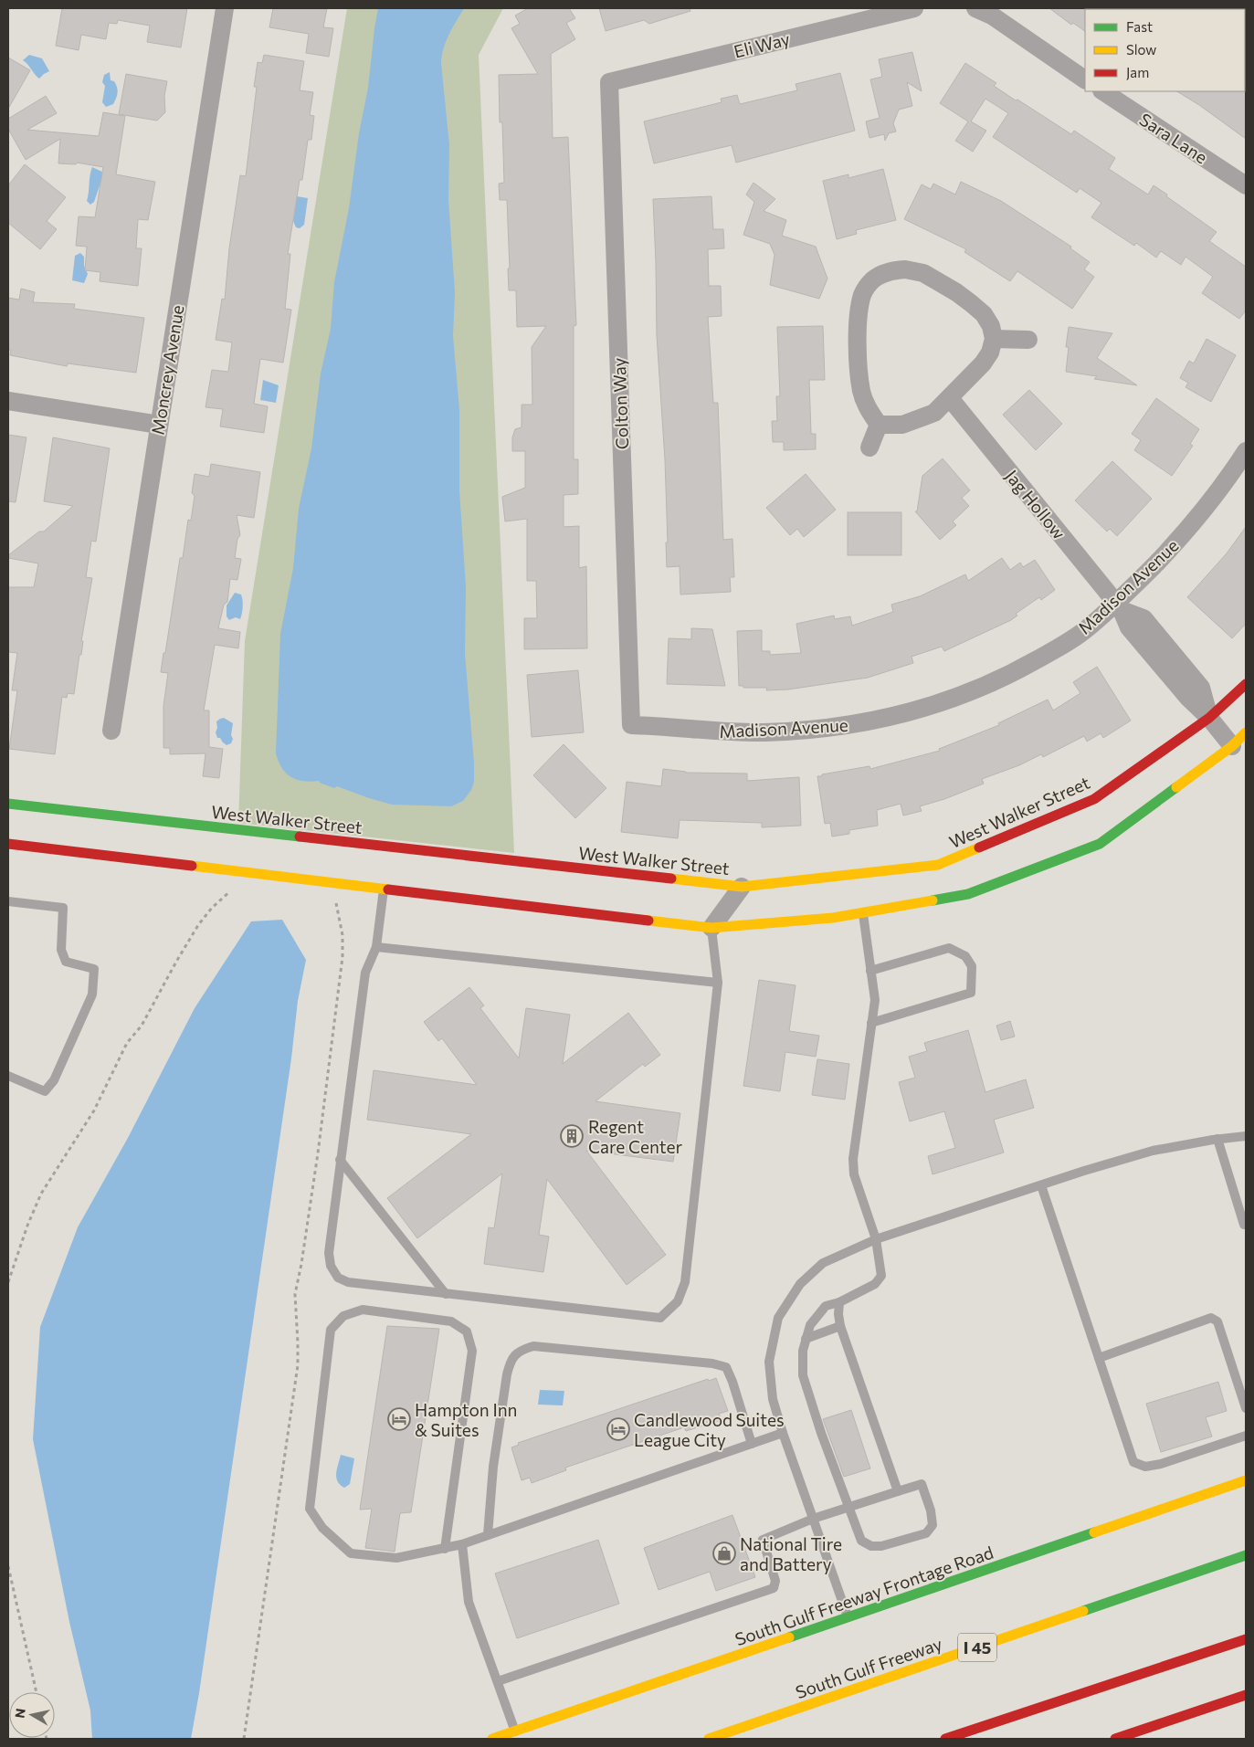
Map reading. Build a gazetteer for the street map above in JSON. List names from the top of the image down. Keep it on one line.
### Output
{"streets":{"main road":["West Walker Street","South Gulf Freeway Frontage Road","I 45","South Gulf Freeway"],"street":["Eli Way","Sara Lane","Moncrey Avenue","Colton Way","Jag Hollow","Madison Avenue"]},"crossings":[["Eli Way","Colton Way"],["Colton Way","Madison Avenue"],["Jag Hollow","Madison Avenue"],["Jag Hollow","West Walker Street"]],"places":{"building":["Regent Care Center"],"hotel":["Hampton Inn & Suites","Candlewood Suites League City"],"shop":["National Tire and Battery"]},"legend":["Fast","Slow","Jam"],"north":"left"}
